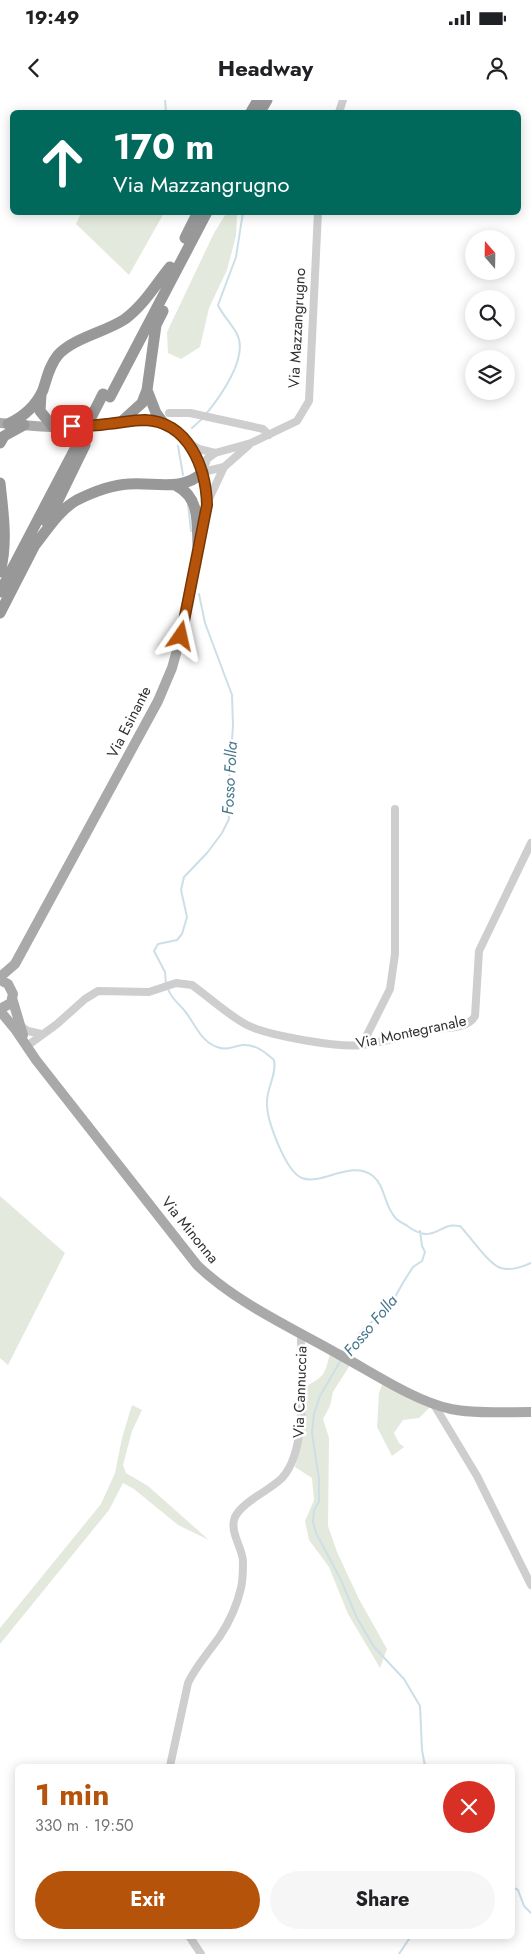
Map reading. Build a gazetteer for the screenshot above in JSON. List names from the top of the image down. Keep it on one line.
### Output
{"streets":{"main road":["Via Esinante","Via Minonna"],"street":["Via Mazzangrugno","Via Montegranale","Via Cannuccia"]},"crossings":[["Via Mazzangrugno","Via Esinante"],["Via Esinante","Via Minonna"],["Via Montegranale","Via Minonna"],["Via Minonna","Via Cannuccia"]],"water":["Fosso Folla"],"north":"top","page":{"status":"19:49","header":"Headway","turn":["170 m","Via Mazzangrugno"],"heading":["1 min","330 m · 19:50"],"buttons":["Exit","Share"]}}
